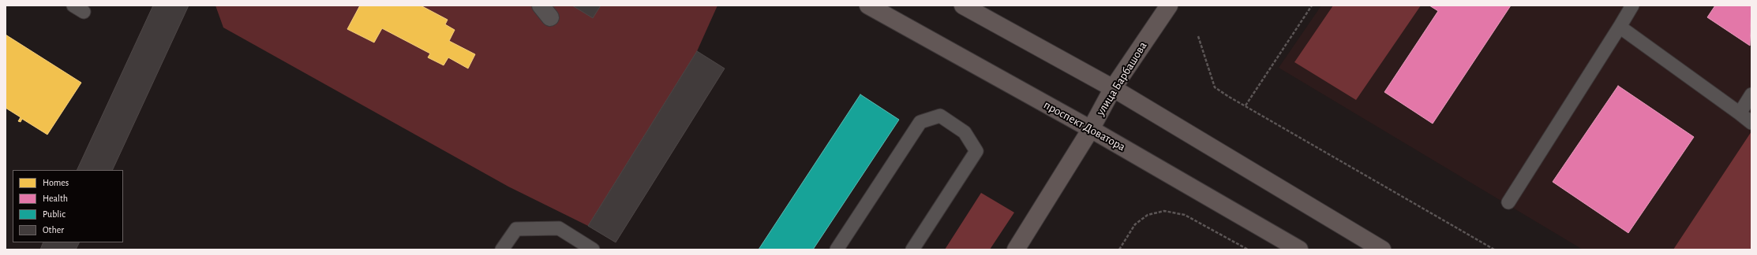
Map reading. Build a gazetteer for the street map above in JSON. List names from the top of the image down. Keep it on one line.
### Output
{"streets":{"main road":["улица Барбашова","проспект Доватора"]},"crossings":[["улица Барбашова","проспект Доватора"]],"legend":["Homes","Health","Public","Other"]}
